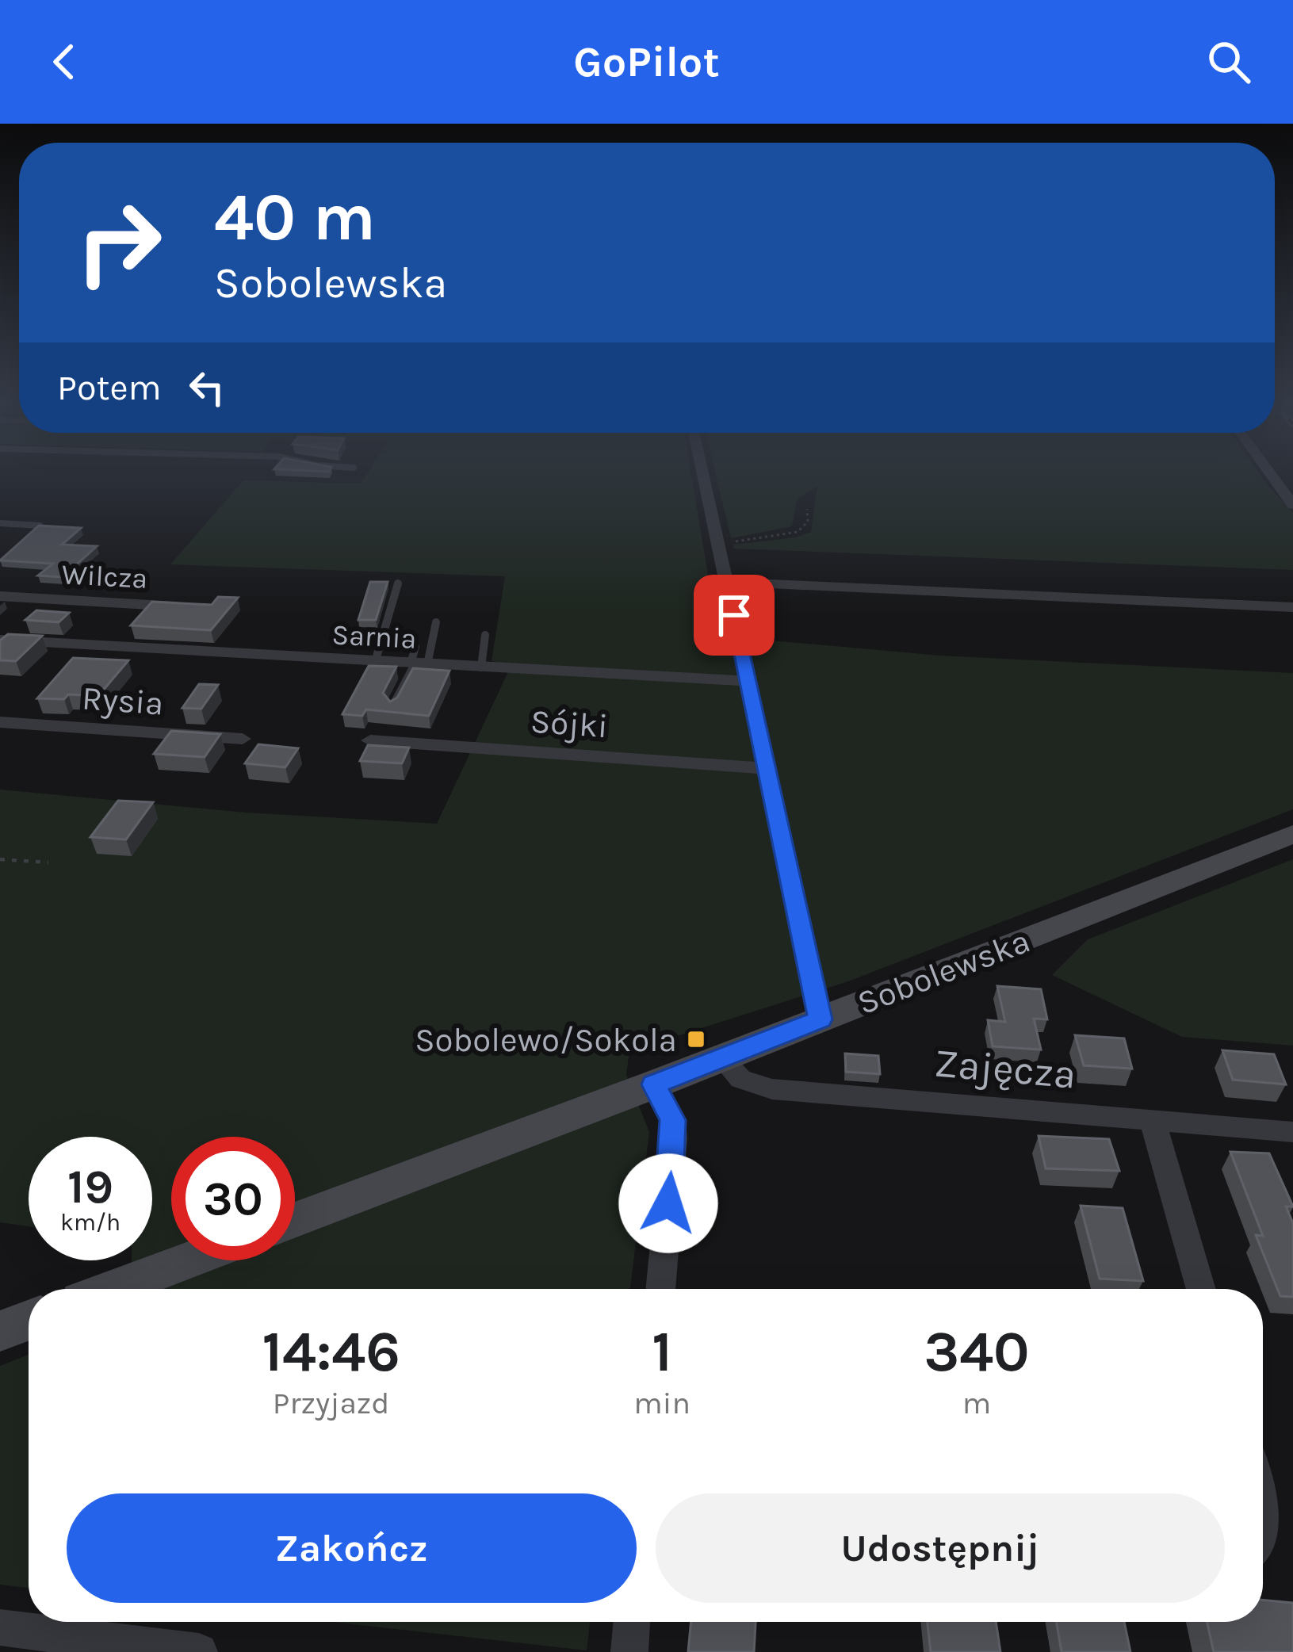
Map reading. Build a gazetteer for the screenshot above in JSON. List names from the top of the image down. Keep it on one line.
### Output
{"streets":{"street":["Wilcza","Sarnia","Rysia","Sójki","Sobolewska","Zajęcza"]},"crossings":[["Sobolewska","Zajęcza"]],"places":{"transit":["Sobolewo/Sokola"]},"page":{"header":"GoPilot","turn":["40 m","Sobolewska"],"then":"Potem","speed":"19 km/h","limit":"30","eta":["14:46","Przyjazd","1","min","340","m"],"buttons":["Zakończ","Udostępnij"]}}
